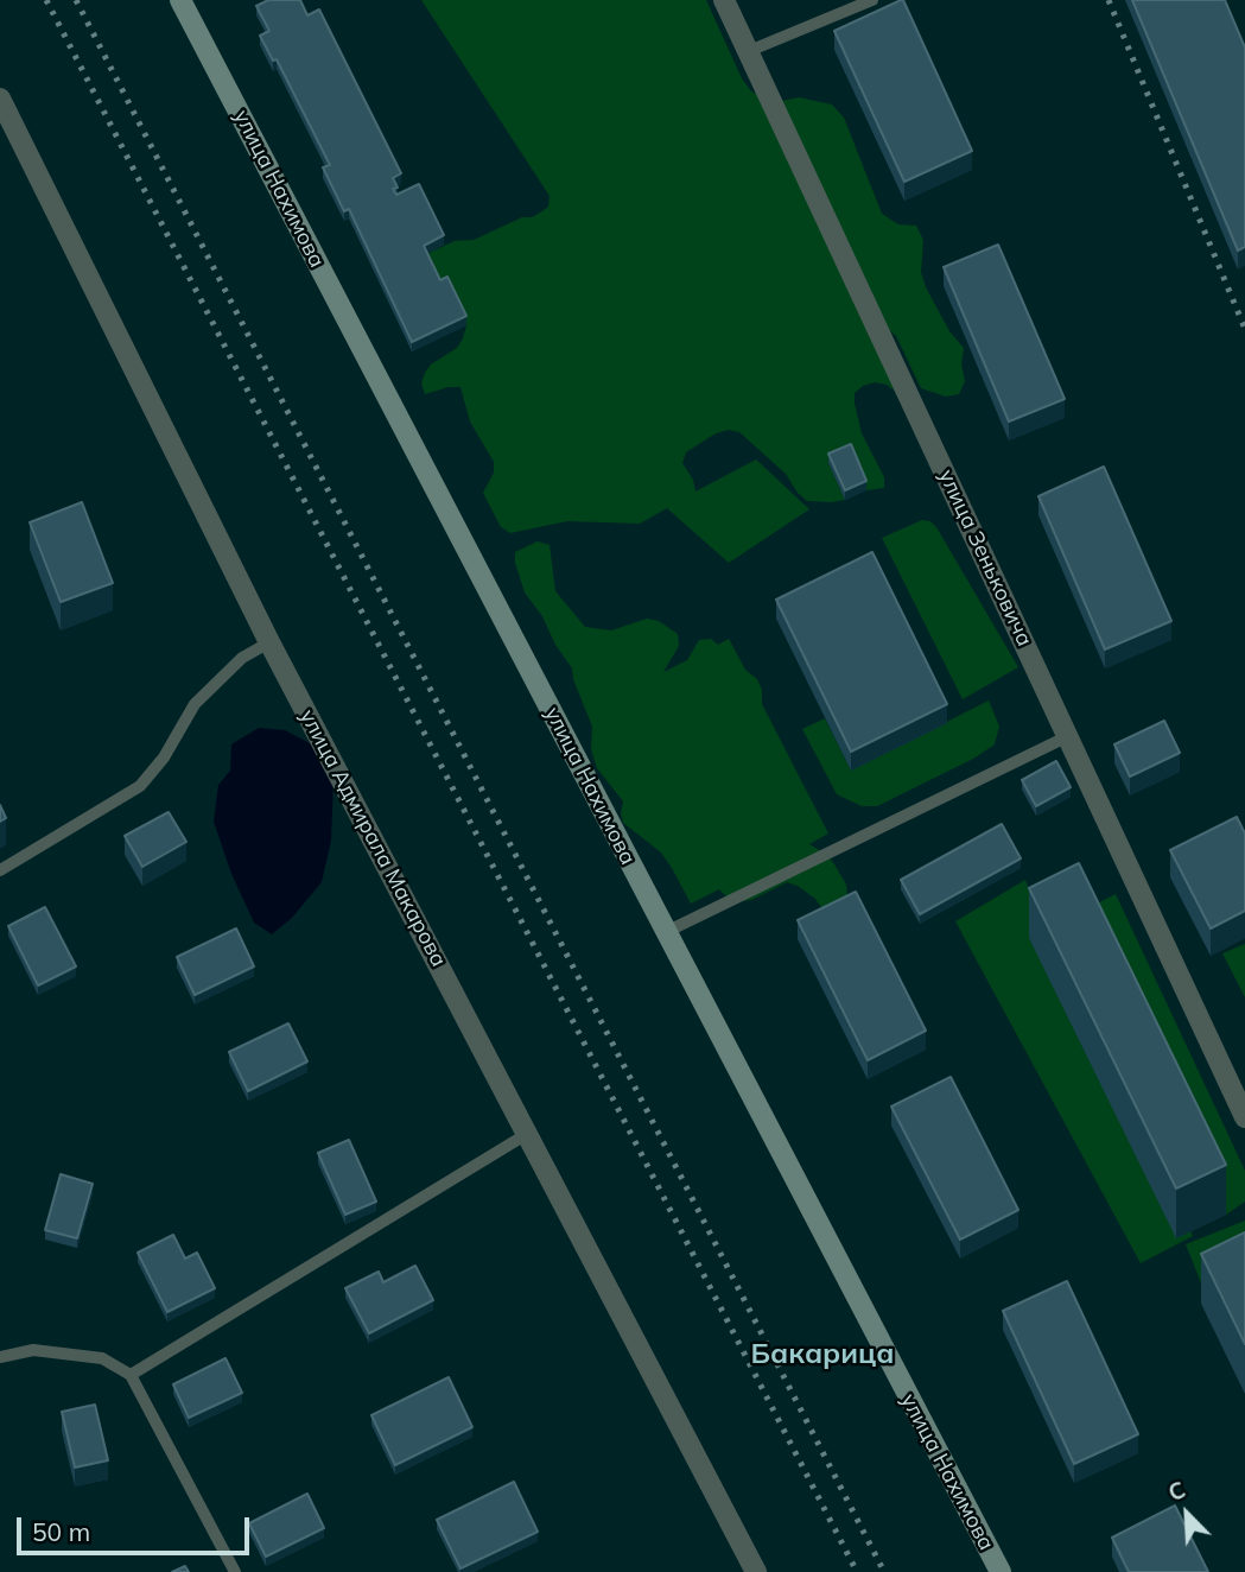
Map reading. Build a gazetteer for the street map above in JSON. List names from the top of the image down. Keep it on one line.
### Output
{"streets":{"main road":["улица Нахимова"],"street":["улица Зеньковича","улица Адмирала Макарова"]},"districts":["Бакарица"],"scale_bar":"50 m","north":"top left"}
